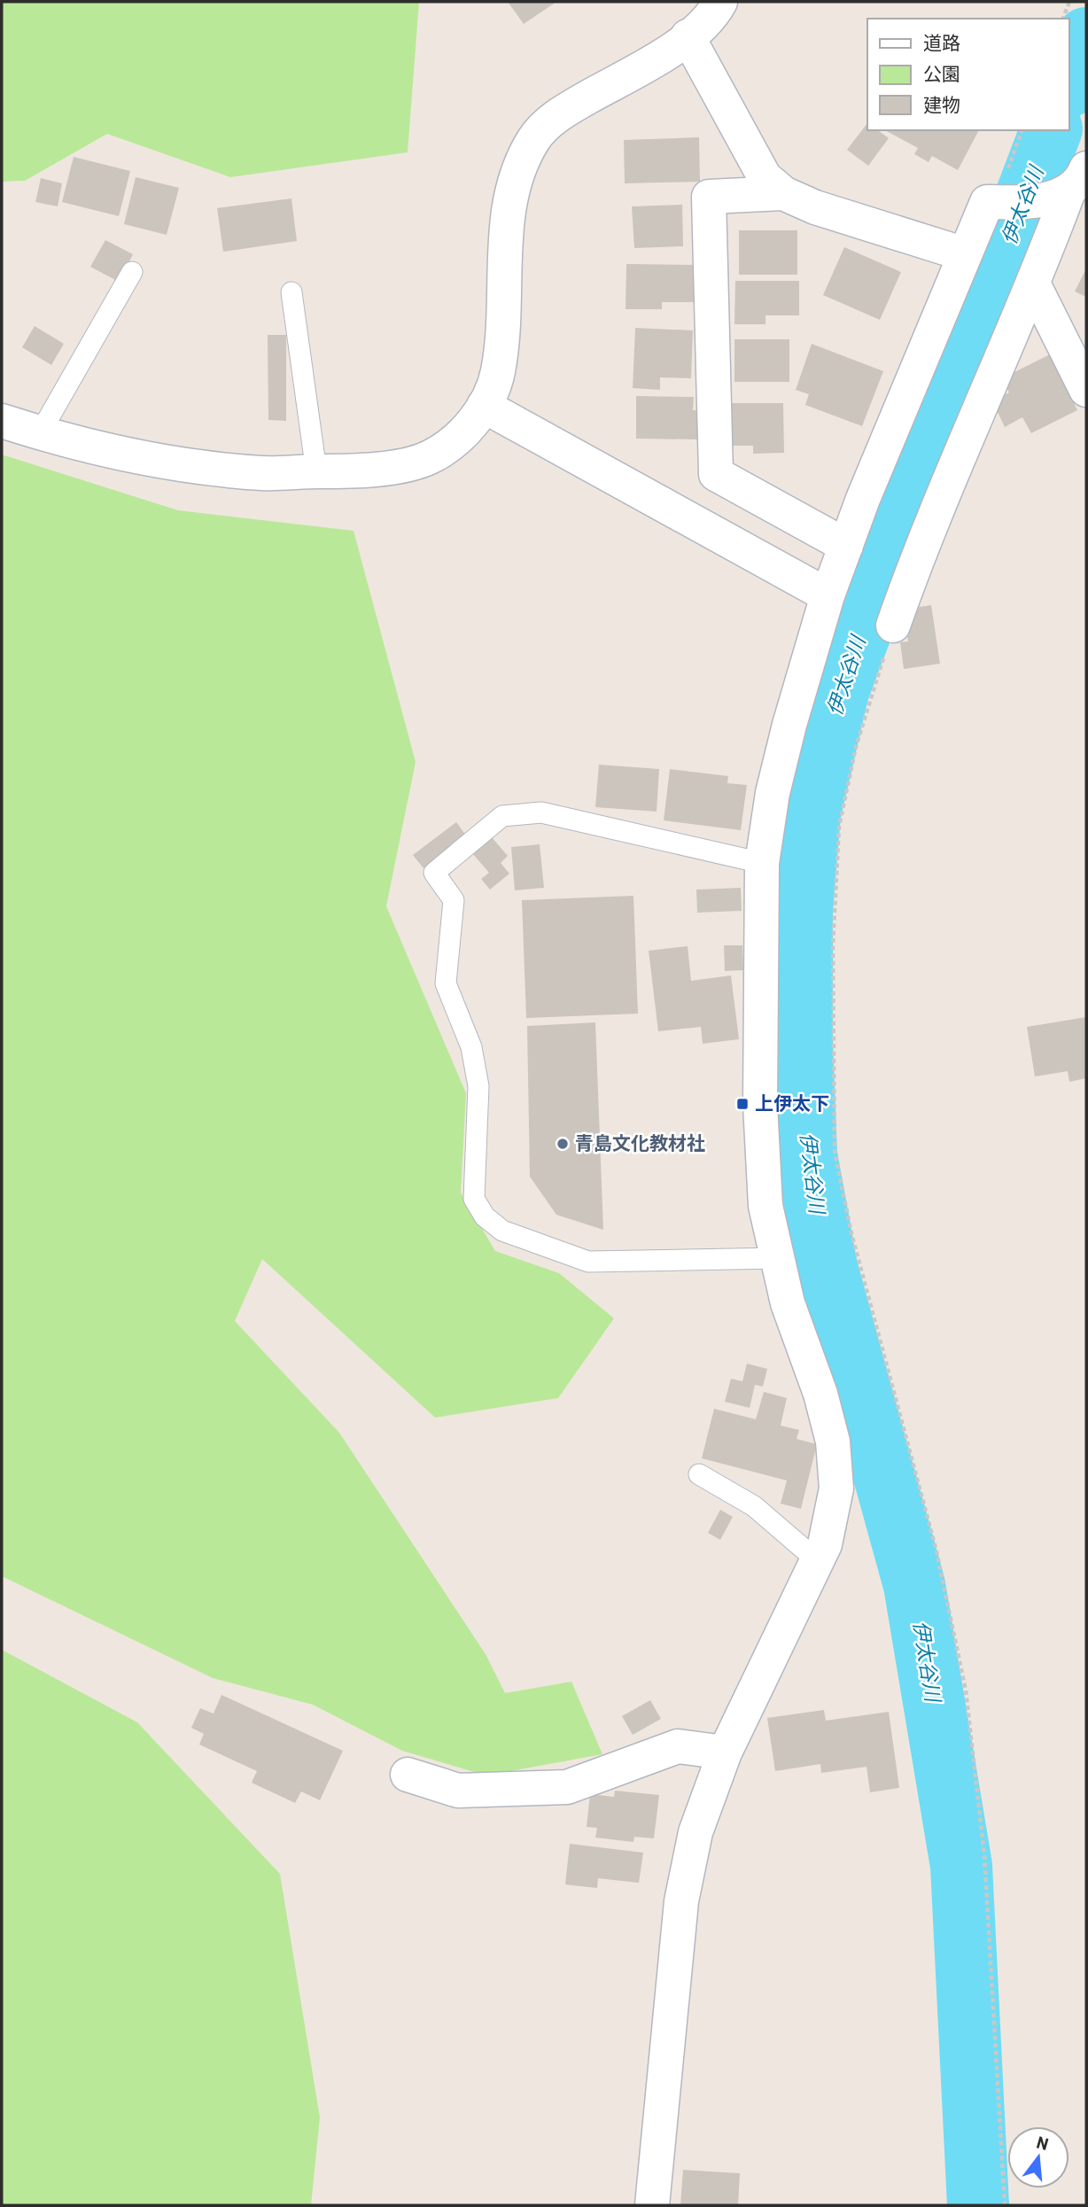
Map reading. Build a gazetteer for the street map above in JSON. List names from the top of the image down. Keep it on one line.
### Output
{"water":["伊太谷川"],"places":{"transit":["上伊太下"],"other":["青島文化教材社"]},"legend":["道路","公園","建物"],"north":"top"}
